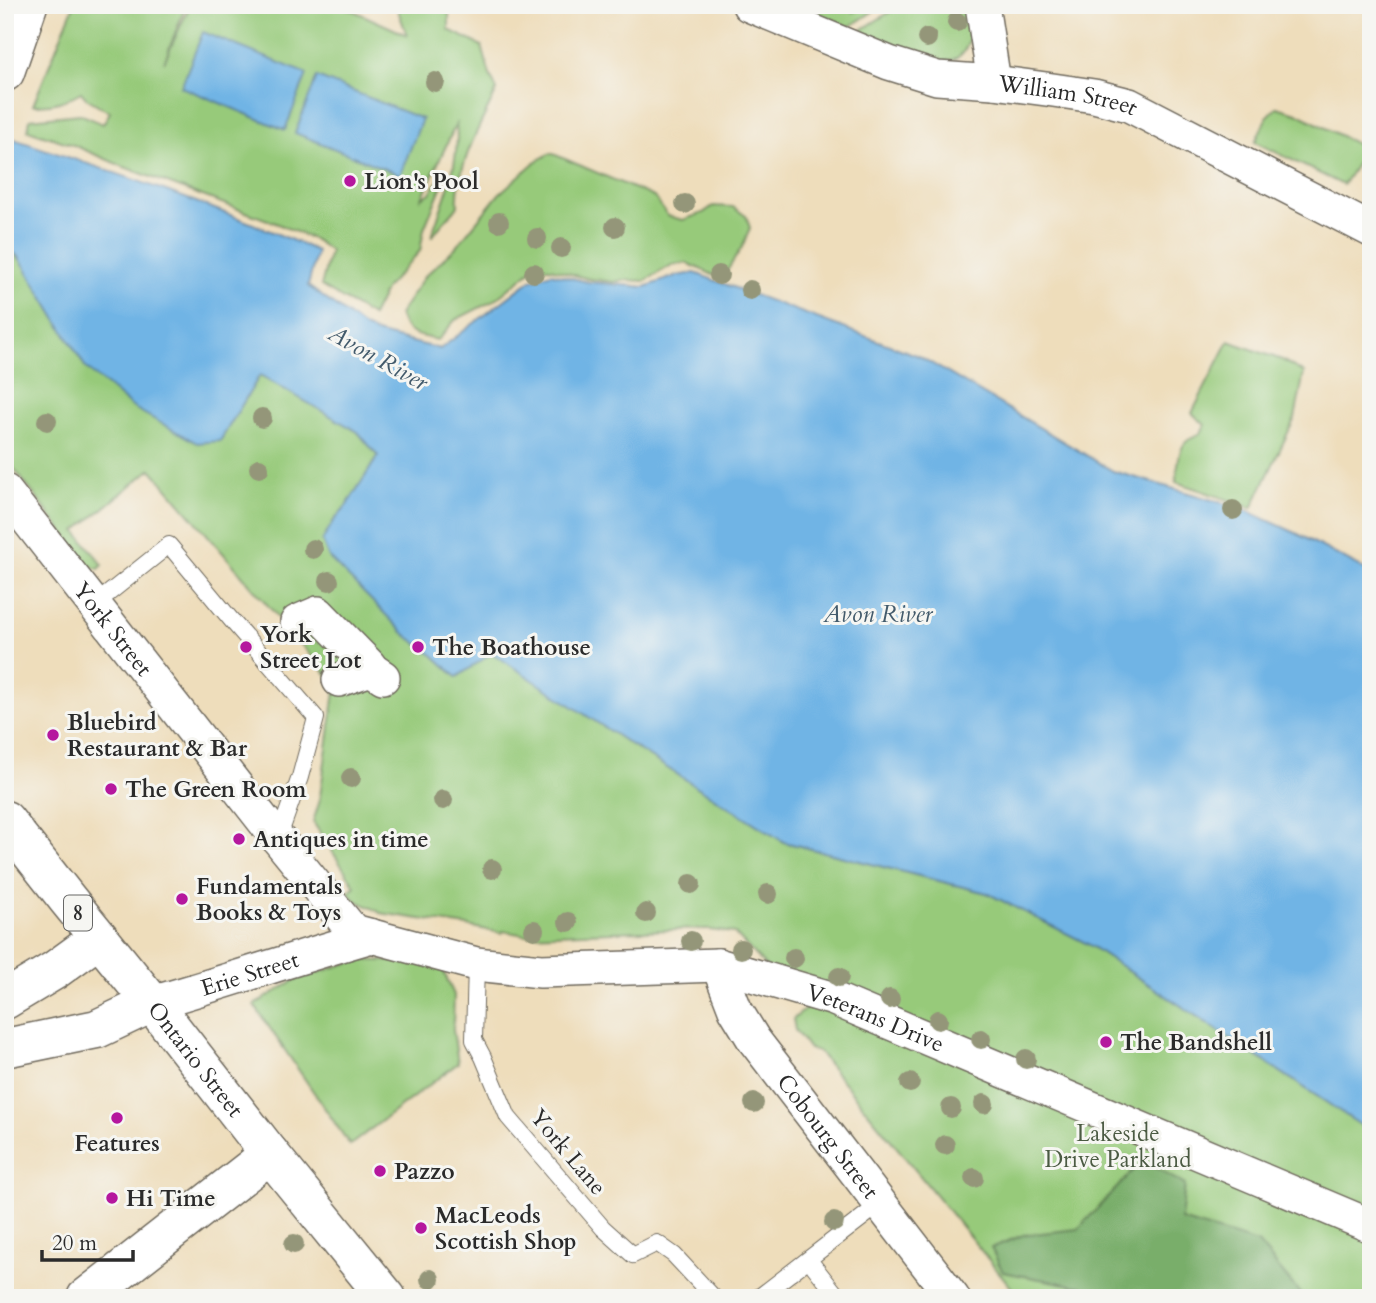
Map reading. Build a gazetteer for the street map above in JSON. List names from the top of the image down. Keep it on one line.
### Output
{"streets":{"main road":["8","Erie Street","Ontario Street"],"street":["William Street","York Street","Veterans Drive","Cobourg Street"],"lane":["York Lane"]},"crossings":[["York Street","Erie Street"],["York Street","Veterans Drive"],["Erie Street","Veterans Drive"],["Erie Street","Ontario Street"],["Veterans Drive","Cobourg Street"],["Veterans Drive","York Lane"]],"water":["Avon River"],"parks":["Lakeside Drive Parkland"],"places":["Lion's Pool","York Street Lot","The Boathouse","Bluebird Restaurant & Bar","The Green Room","Antiques in time","Fundamentals Books & Toys","The Bandshell","Features","Pazzo","Hi Time","MacLeods Scottish Shop"],"scale_bar":"20 m"}
